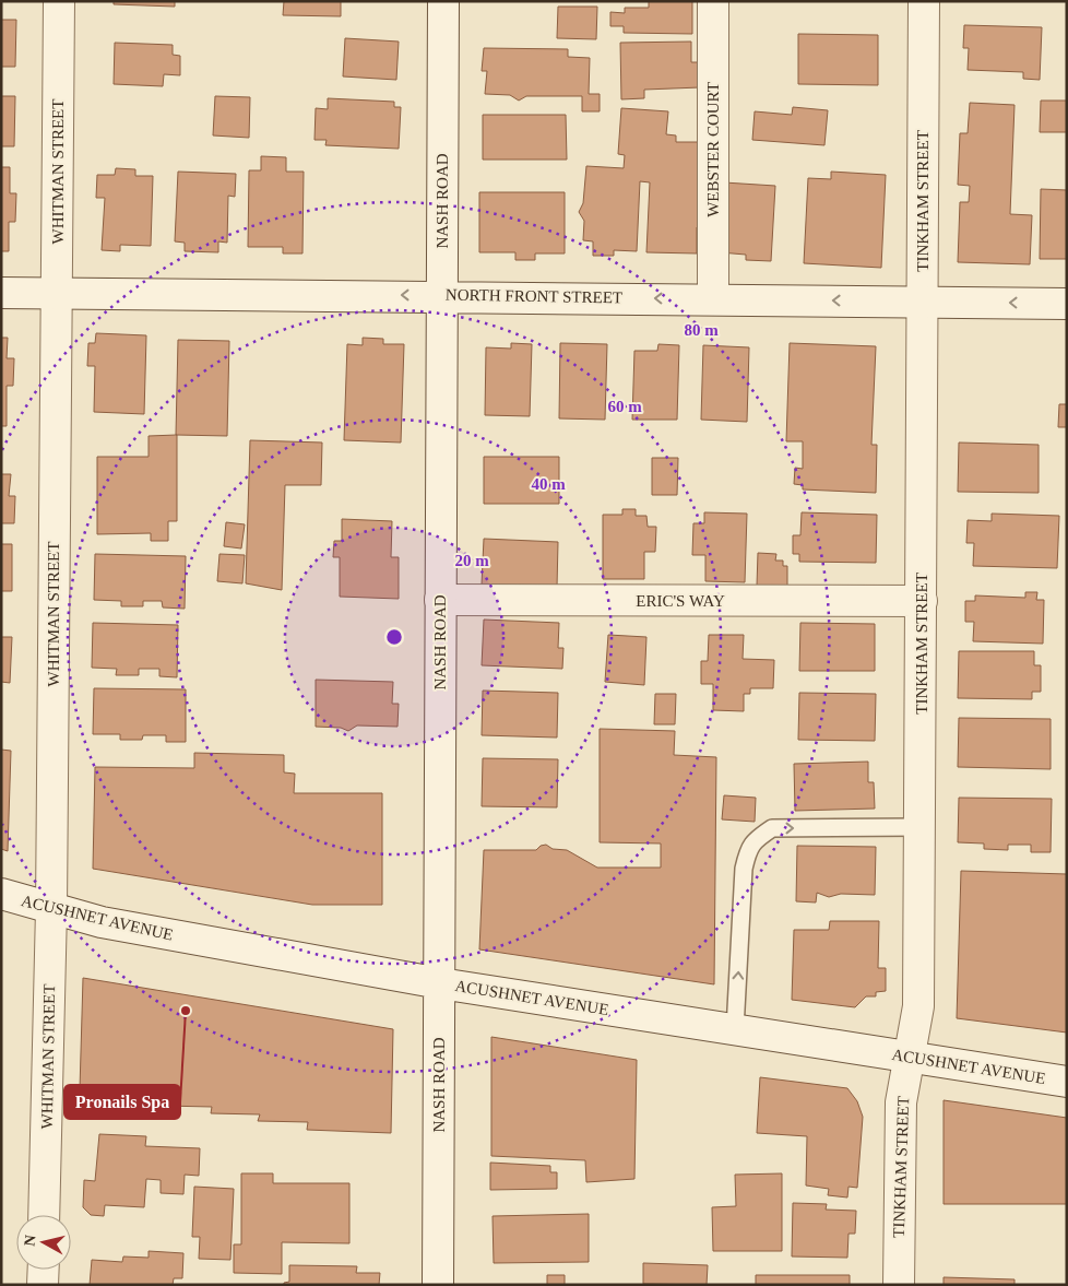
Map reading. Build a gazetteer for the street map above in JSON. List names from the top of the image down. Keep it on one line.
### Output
{"streets":{"street":["WEBSTER COURT","WHITMAN STREET","NASH ROAD","TINKHAM STREET","NORTH FRONT STREET","ERIC'S WAY","ACUSHNET AVENUE"]},"crossings":[["WEBSTER COURT","NORTH FRONT STREET"],["WHITMAN STREET","NORTH FRONT STREET"],["WHITMAN STREET","ACUSHNET AVENUE"],["NASH ROAD","NORTH FRONT STREET"],["NASH ROAD","ERIC'S WAY"],["NASH ROAD","ACUSHNET AVENUE"],["TINKHAM STREET","NORTH FRONT STREET"],["TINKHAM STREET","ERIC'S WAY"],["TINKHAM STREET","ACUSHNET AVENUE"]],"one_way":["NORTH FRONT STREET"],"places":["Pronails Spa"],"north":"left","rings":["80 m","60 m","40 m","20 m"]}
